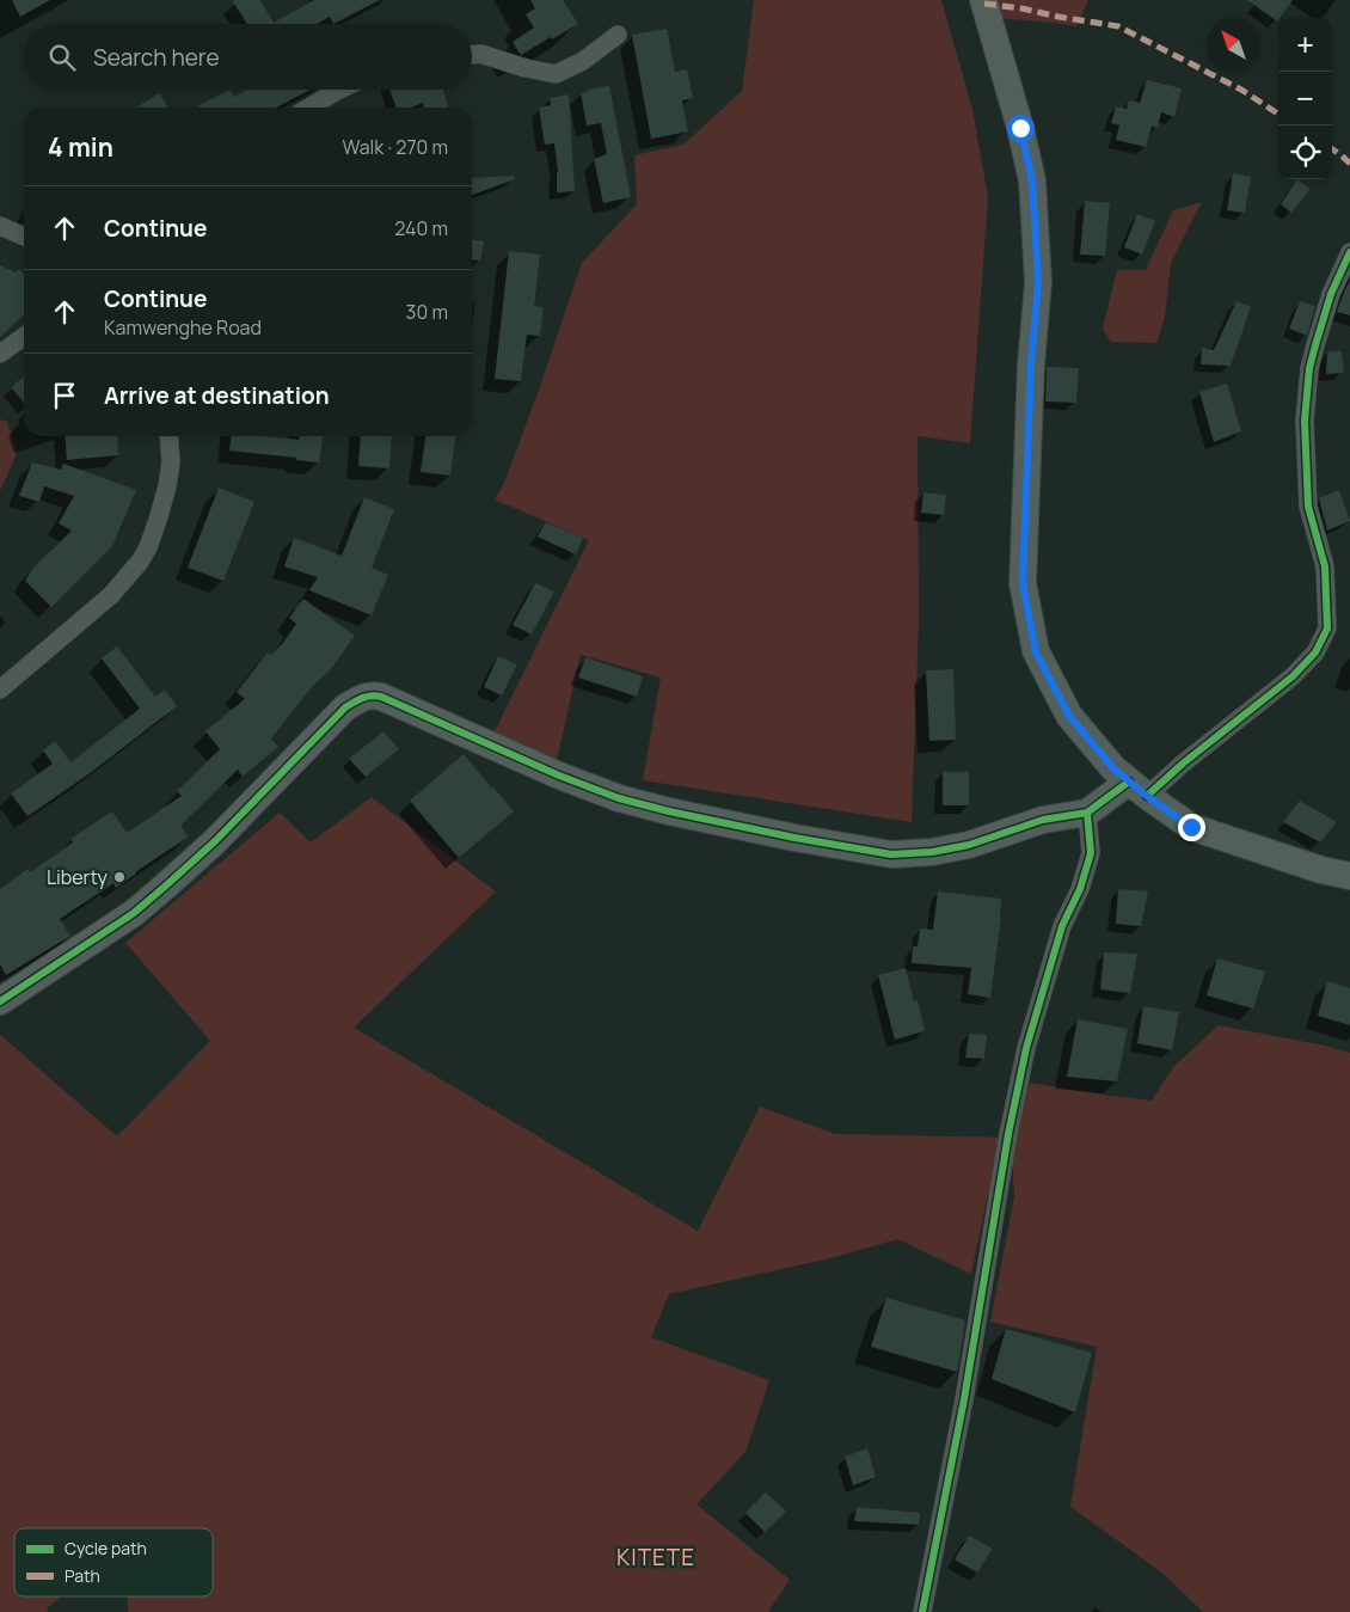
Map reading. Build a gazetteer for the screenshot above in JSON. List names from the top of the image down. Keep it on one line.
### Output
{"districts":["KITETE"],"places":["Liberty"],"legend":["Cycle path","Path"],"north":"top left","page":{"map_buttons":["+","−"],"search":"Search here","heading":["4 min","Walk · 270 m"],"list":[["Continue","240 m"],["Continue","Kamwenghe Road","30 m"],"Arrive at destination"]}}
